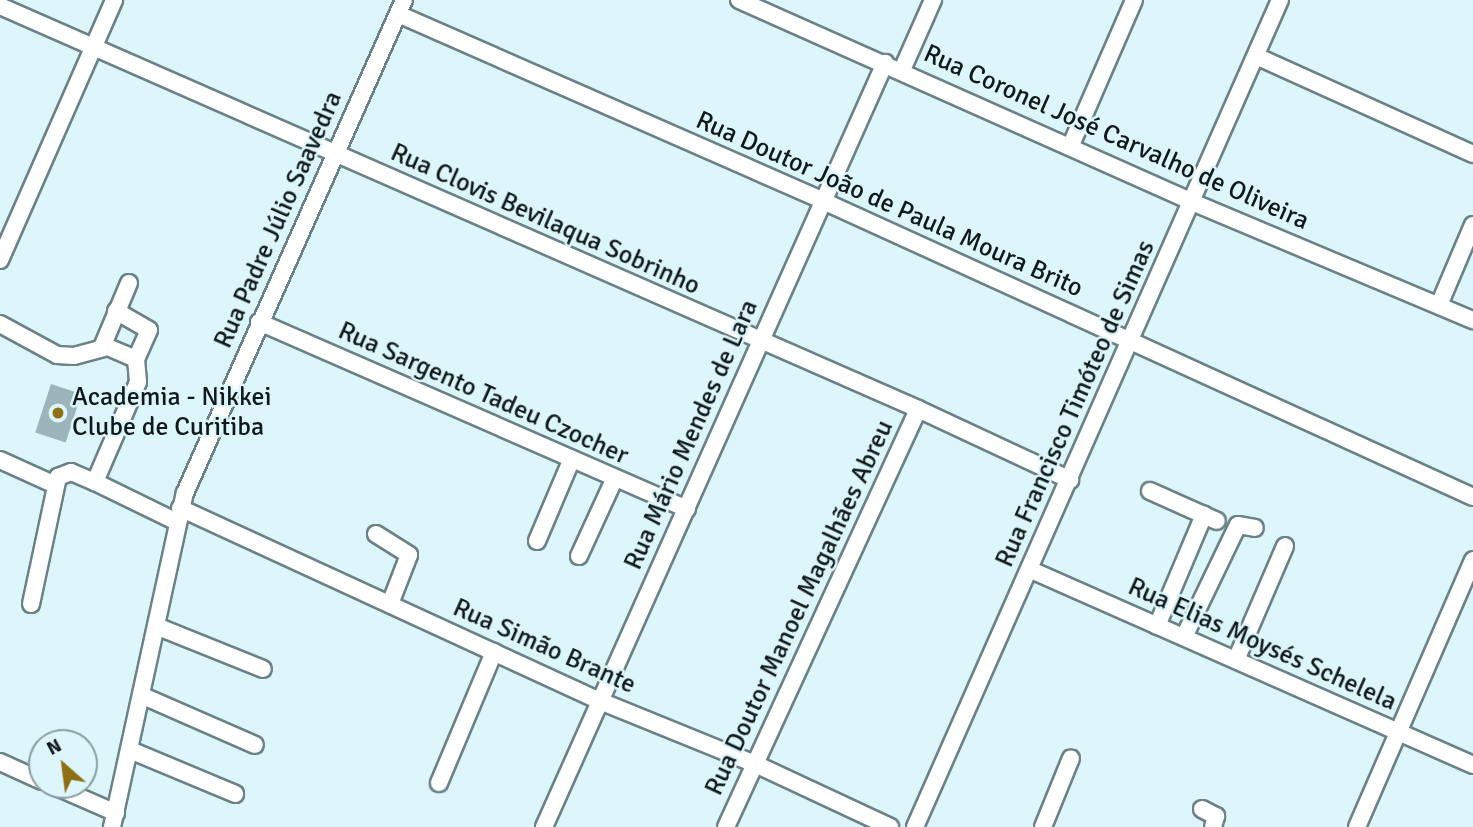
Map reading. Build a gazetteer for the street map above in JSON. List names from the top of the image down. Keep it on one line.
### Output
{"streets":{"street":["Rua Coronel José Carvalho de Oliveira","Rua Doutor João de Paula Moura Brito","Rua Padre Júlio Saavedra","Rua Clovis Bevilaqua Sobrinho","Rua Sargento Tadeu Czocher","Rua Francisco Timóteo de Simas","Rua Mário Mendes de Lara","Rua Doutor Manoel Magalhães Abreu","Rua Elias Moysés Schelela","Rua Simão Brante"]},"crossings":[["Rua Coronel José Carvalho de Oliveira","Rua Francisco Timóteo de Simas"],["Rua Coronel José Carvalho de Oliveira","Rua Mário Mendes de Lara"],["Rua Doutor João de Paula Moura Brito","Rua Padre Júlio Saavedra"],["Rua Doutor João de Paula Moura Brito","Rua Francisco Timóteo de Simas"],["Rua Doutor João de Paula Moura Brito","Rua Mário Mendes de Lara"],["Rua Padre Júlio Saavedra","Rua Clovis Bevilaqua Sobrinho"],["Rua Padre Júlio Saavedra","Rua Sargento Tadeu Czocher"],["Rua Padre Júlio Saavedra","Rua Simão Brante"],["Rua Clovis Bevilaqua Sobrinho","Rua Francisco Timóteo de Simas"],["Rua Clovis Bevilaqua Sobrinho","Rua Mário Mendes de Lara"],["Rua Clovis Bevilaqua Sobrinho","Rua Doutor Manoel Magalhães Abreu"],["Rua Sargento Tadeu Czocher","Rua Mário Mendes de Lara"],["Rua Francisco Timóteo de Simas","Rua Elias Moysés Schelela"],["Rua Mário Mendes de Lara","Rua Simão Brante"],["Rua Doutor Manoel Magalhães Abreu","Rua Simão Brante"]],"places":["Academia - Nikkei Clube de Curitiba"],"north":"top left"}
